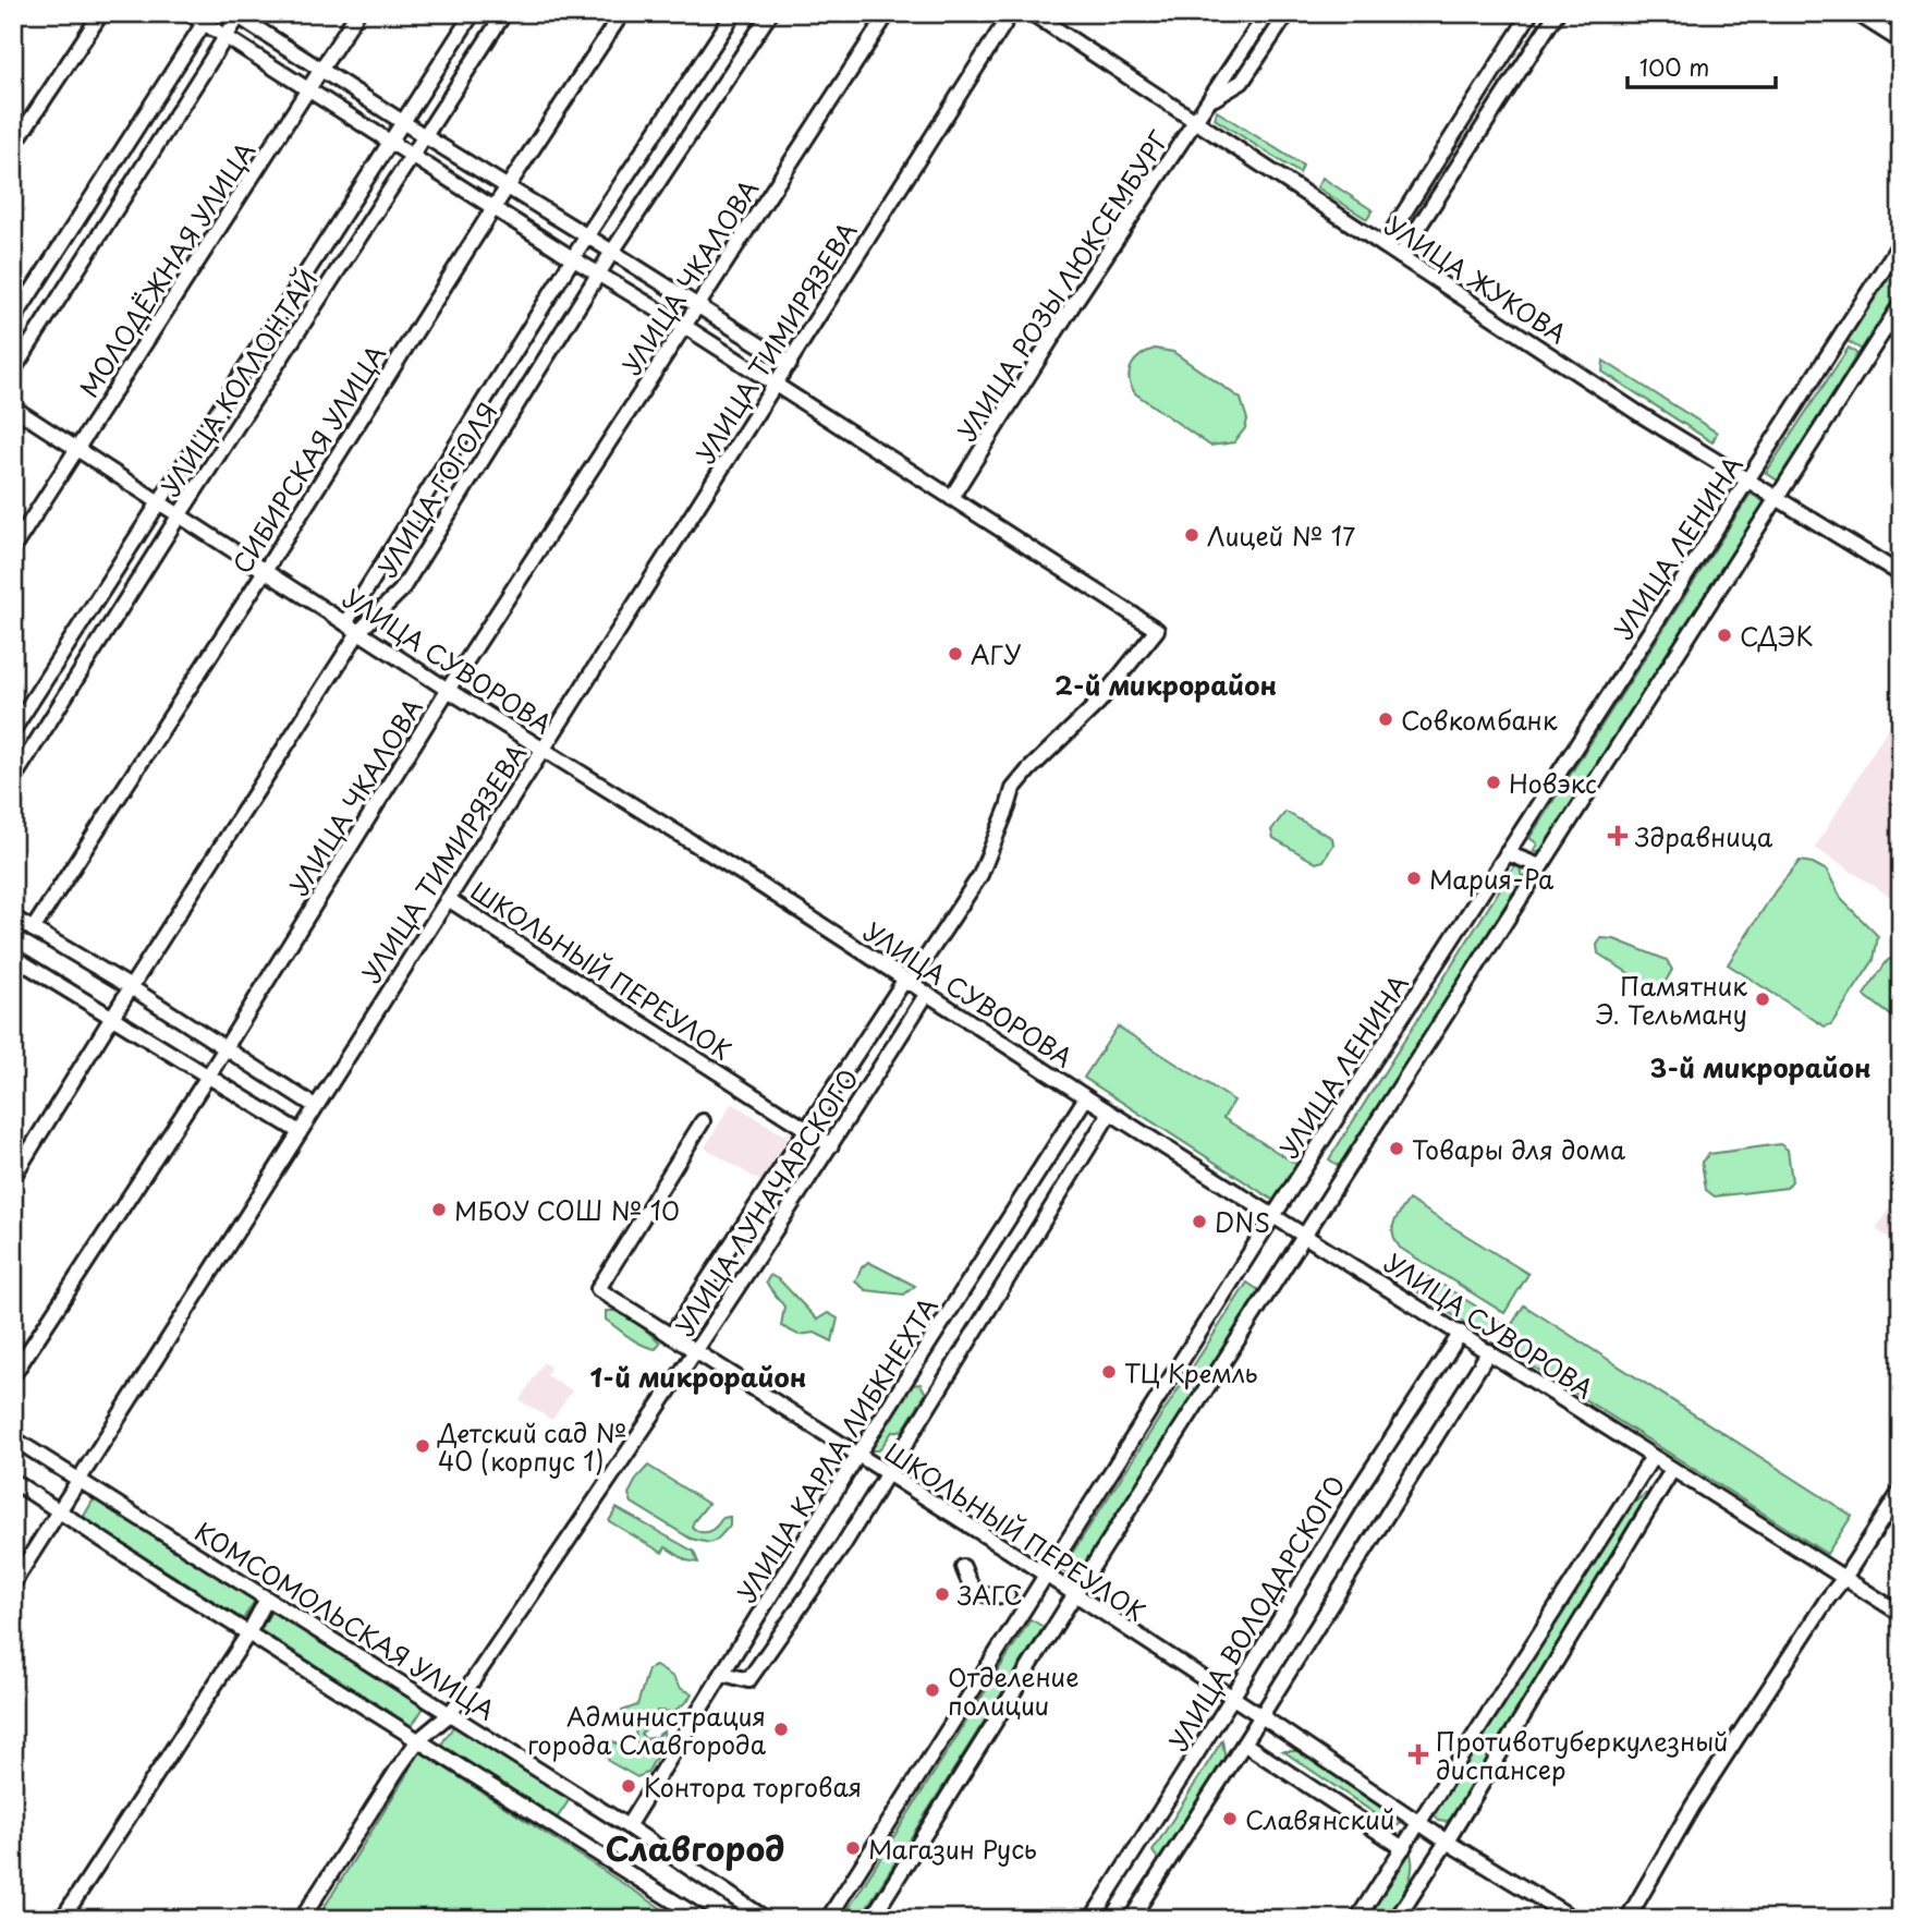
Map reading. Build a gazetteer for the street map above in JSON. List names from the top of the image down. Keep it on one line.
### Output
{"streets":{"street":["МОЛОДЁЖНАЯ УЛИЦА","УЛИЦА ЧКАЛОВА","УЛИЦА ЖУКОВА","УЛИЦА РОЗЫ ЛЮКСЕМБУРГ","УЛИЦА ТИМИРЯЗЕВА","УЛИЦА КОЛЛОНТАЙ","СИБИРСКАЯ УЛИЦА","УЛИЦА ГОГОЛЯ","УЛИЦА ЛЕНИНА","УЛИЦА СУВОРОВА","ШКОЛЬНЫЙ ПЕРЕУЛОК","УЛИЦА ЛУНАЧАРСКОГО","УЛИЦА КАРЛА ЛИБКНЕХТА","УЛИЦА ВОЛОДАРСКОГО","КОМСОМОЛЬСКАЯ УЛИЦА"]},"crossings":[["МОЛОДЁЖНАЯ УЛИЦА","УЛИЦА СУВОРОВА"],["УЛИЦА ЧКАЛОВА","УЛИЦА СУВОРОВА"],["УЛИЦА ЖУКОВА","УЛИЦА РОЗЫ ЛЮКСЕМБУРГ"],["УЛИЦА ЖУКОВА","УЛИЦА ЛЕНИНА"],["УЛИЦА РОЗЫ ЛЮКСЕМБУРГ","УЛИЦА ЛУНАЧАРСКОГО"],["УЛИЦА ТИМИРЯЗЕВА","УЛИЦА СУВОРОВА"],["УЛИЦА ТИМИРЯЗЕВА","ШКОЛЬНЫЙ ПЕРЕУЛОК"],["УЛИЦА ТИМИРЯЗЕВА","КОМСОМОЛЬСКАЯ УЛИЦА"],["УЛИЦА КОЛЛОНТАЙ","УЛИЦА СУВОРОВА"],["СИБИРСКАЯ УЛИЦА","УЛИЦА СУВОРОВА"],["УЛИЦА ГОГОЛЯ","УЛИЦА СУВОРОВА"],["УЛИЦА ЛЕНИНА","УЛИЦА СУВОРОВА"],["УЛИЦА ЛЕНИНА","ШКОЛЬНЫЙ ПЕРЕУЛОК"],["УЛИЦА СУВОРОВА","УЛИЦА ЛУНАЧАРСКОГО"],["УЛИЦА СУВОРОВА","УЛИЦА КАРЛА ЛИБКНЕХТА"],["УЛИЦА СУВОРОВА","УЛИЦА ВОЛОДАРСКОГО"],["ШКОЛЬНЫЙ ПЕРЕУЛОК","УЛИЦА ЛУНАЧАРСКОГО"],["ШКОЛЬНЫЙ ПЕРЕУЛОК","УЛИЦА КАРЛА ЛИБКНЕХТА"],["ШКОЛЬНЫЙ ПЕРЕУЛОК","УЛИЦА ВОЛОДАРСКОГО"],["УЛИЦА ЛУНАЧАРСКОГО","КОМСОМОЛЬСКАЯ УЛИЦА"],["УЛИЦА КАРЛА ЛИБКНЕХТА","КОМСОМОЛЬСКАЯ УЛИЦА"]],"districts":["2-й микрорайон","3-й микрорайон","1-й микрорайон","Славгород"],"places":{"other":["Лицей № 17","СДЭК","АГУ","Совкомбанк","Новэкс","Мария-Ра","Памятник Э. Тельману","Товары для дома","МБОУ СОШ № 10","DNS","ТЦ Кремль","Детский сад № 40 (корпус 1)","ЗАГС","Отделение полиции","Администрация города Славгорода","Контора торговая","Славянский","Магазин Русь"],"health":["Здравница","Противотуберкулезный диспансер"]},"scale_bar":"100 m"}
